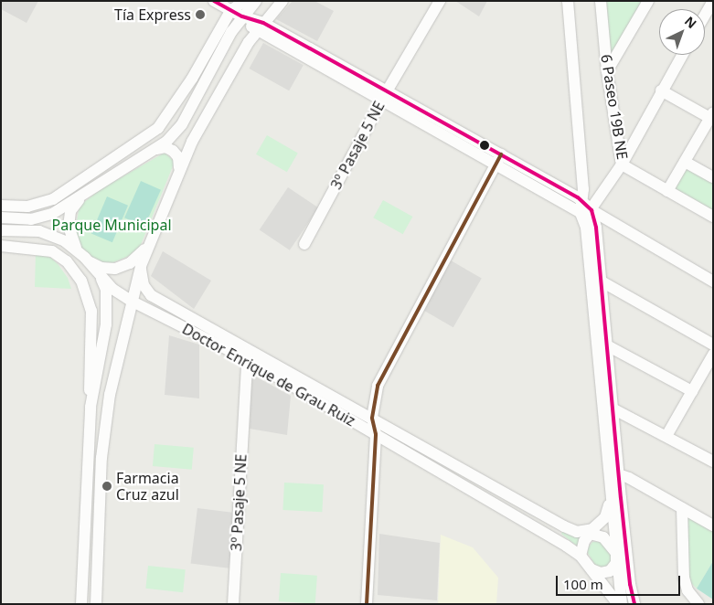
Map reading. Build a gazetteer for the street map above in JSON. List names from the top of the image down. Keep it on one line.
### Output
{"streets":{"street":["6 Paseo 19B NE","3º Pasaje 5 NE","Doctor Enrique de Grau Ruiz"]},"crossings":[["3º Pasaje 5 NE","Doctor Enrique de Grau Ruiz"]],"parks":["Parque Municipal"],"places":["Tía Express","Farmacia Cruz azul"],"scale_bar":"100 m","north":"top right"}
